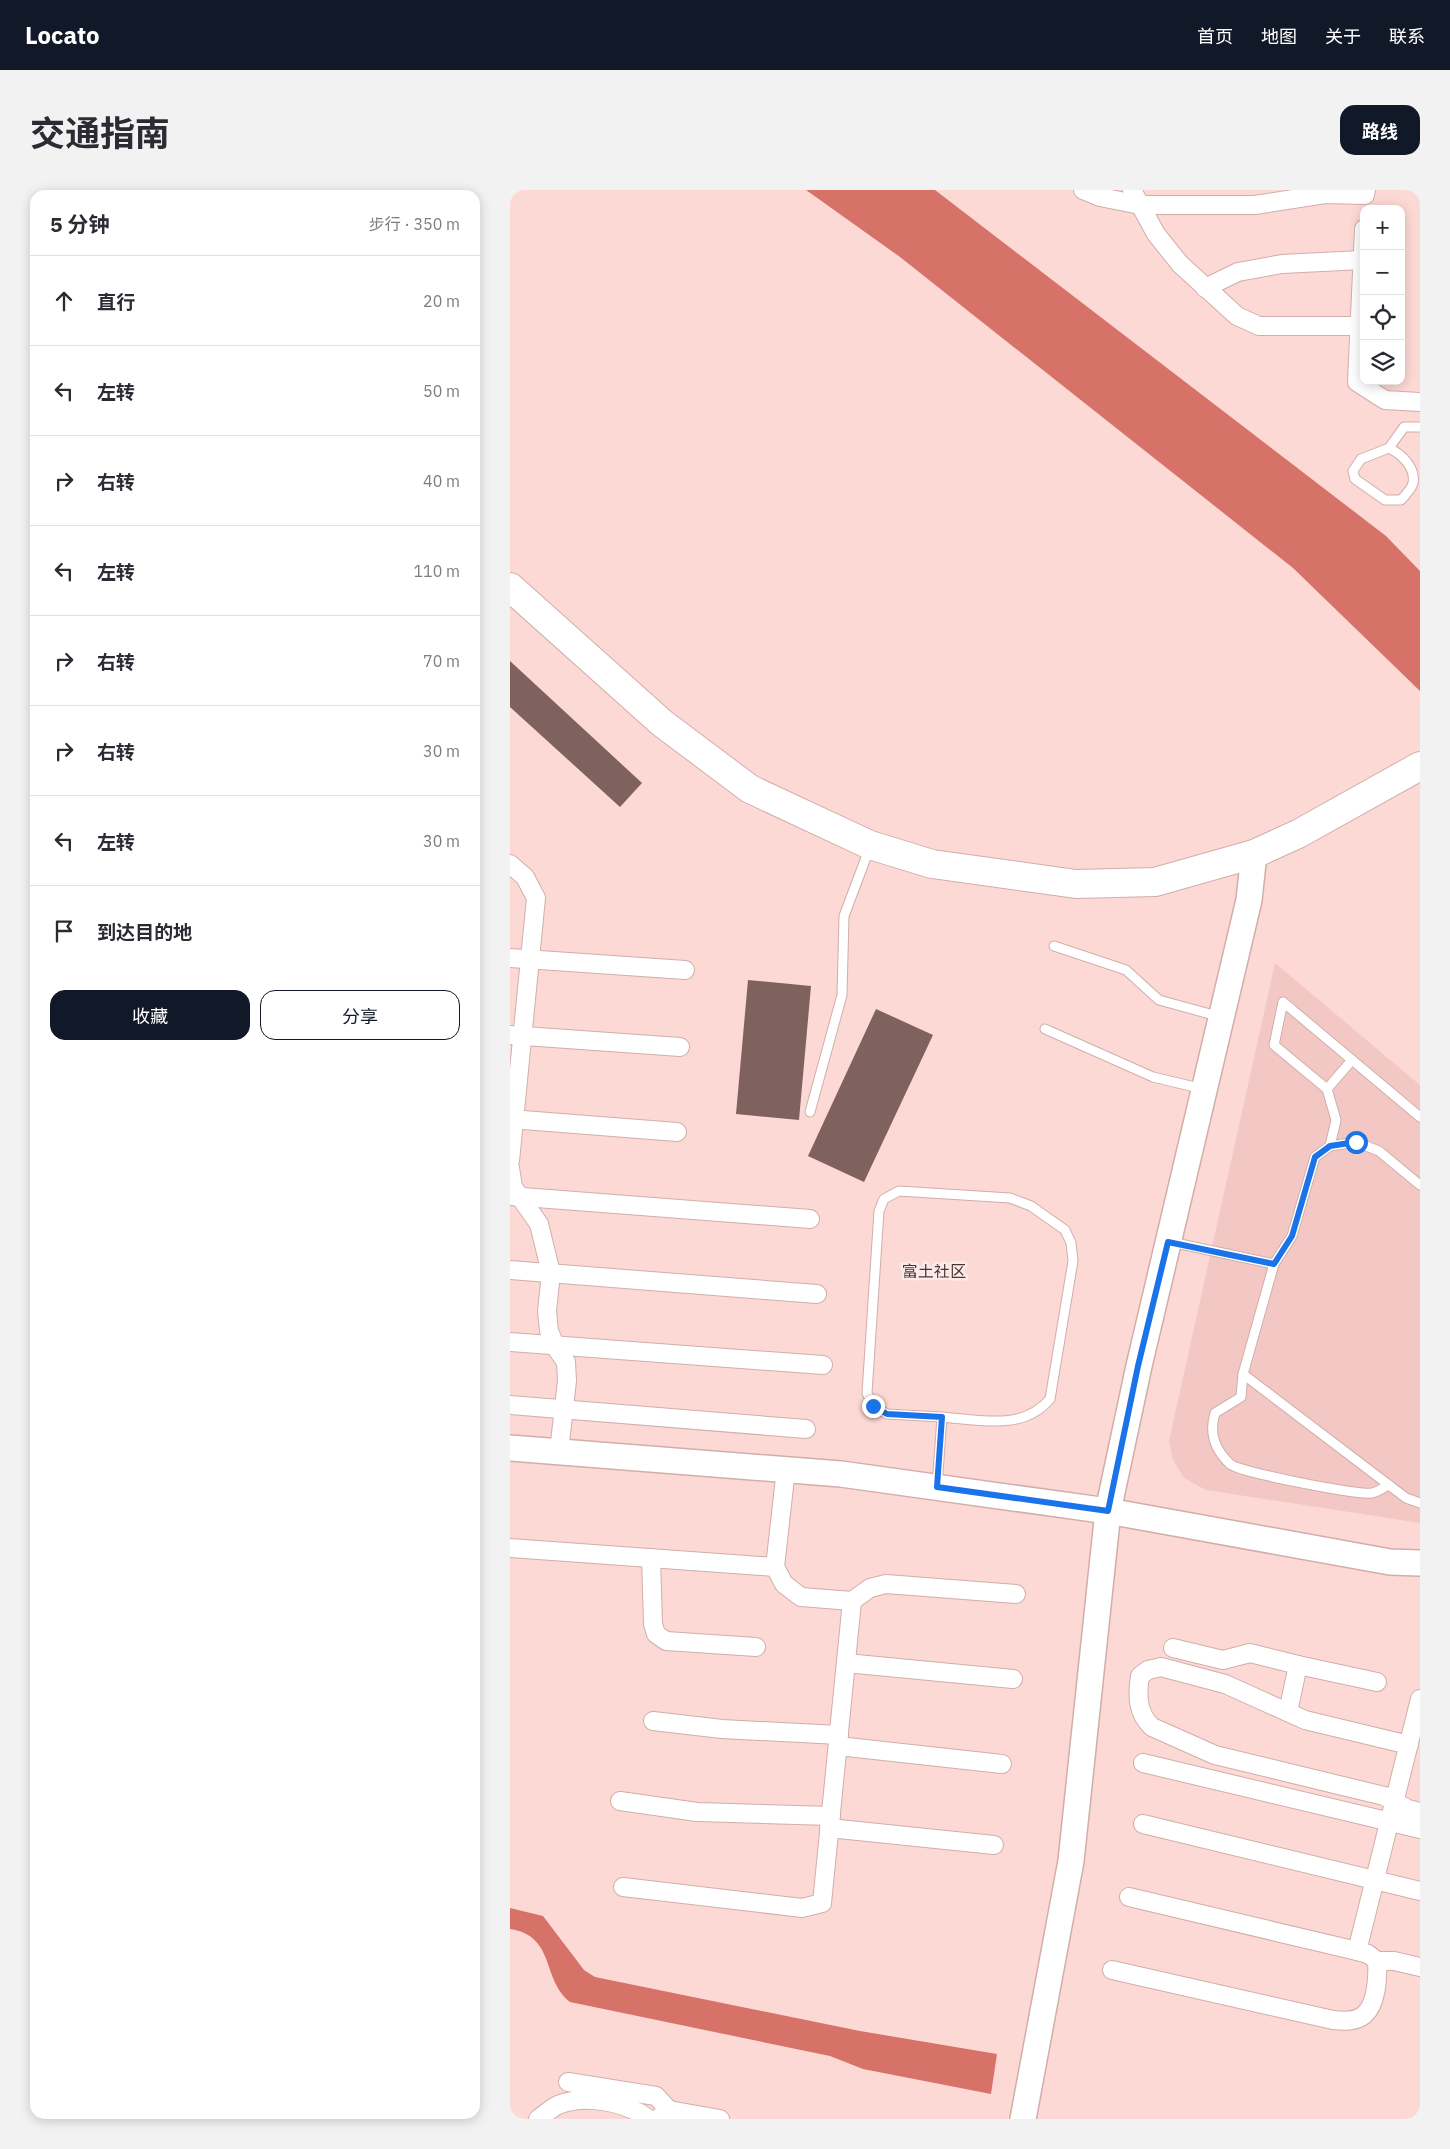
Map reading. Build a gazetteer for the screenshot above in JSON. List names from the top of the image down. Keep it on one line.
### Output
{"districts":["富土社区"],"page":{"header":"Locato","nav":["首页","地图","关于","联系"],"title":"交通指南","buttons":["路线",["收藏","分享"]],"heading":["5 分钟","步行 · 350 m"],"map_buttons":["+","−"],"list":[["直行","20 m"],["左转","50 m"],["右转","40 m"],["左转","110 m"],["右转","70 m"],["右转","30 m"],["左转","30 m"],"到达目的地"]}}
